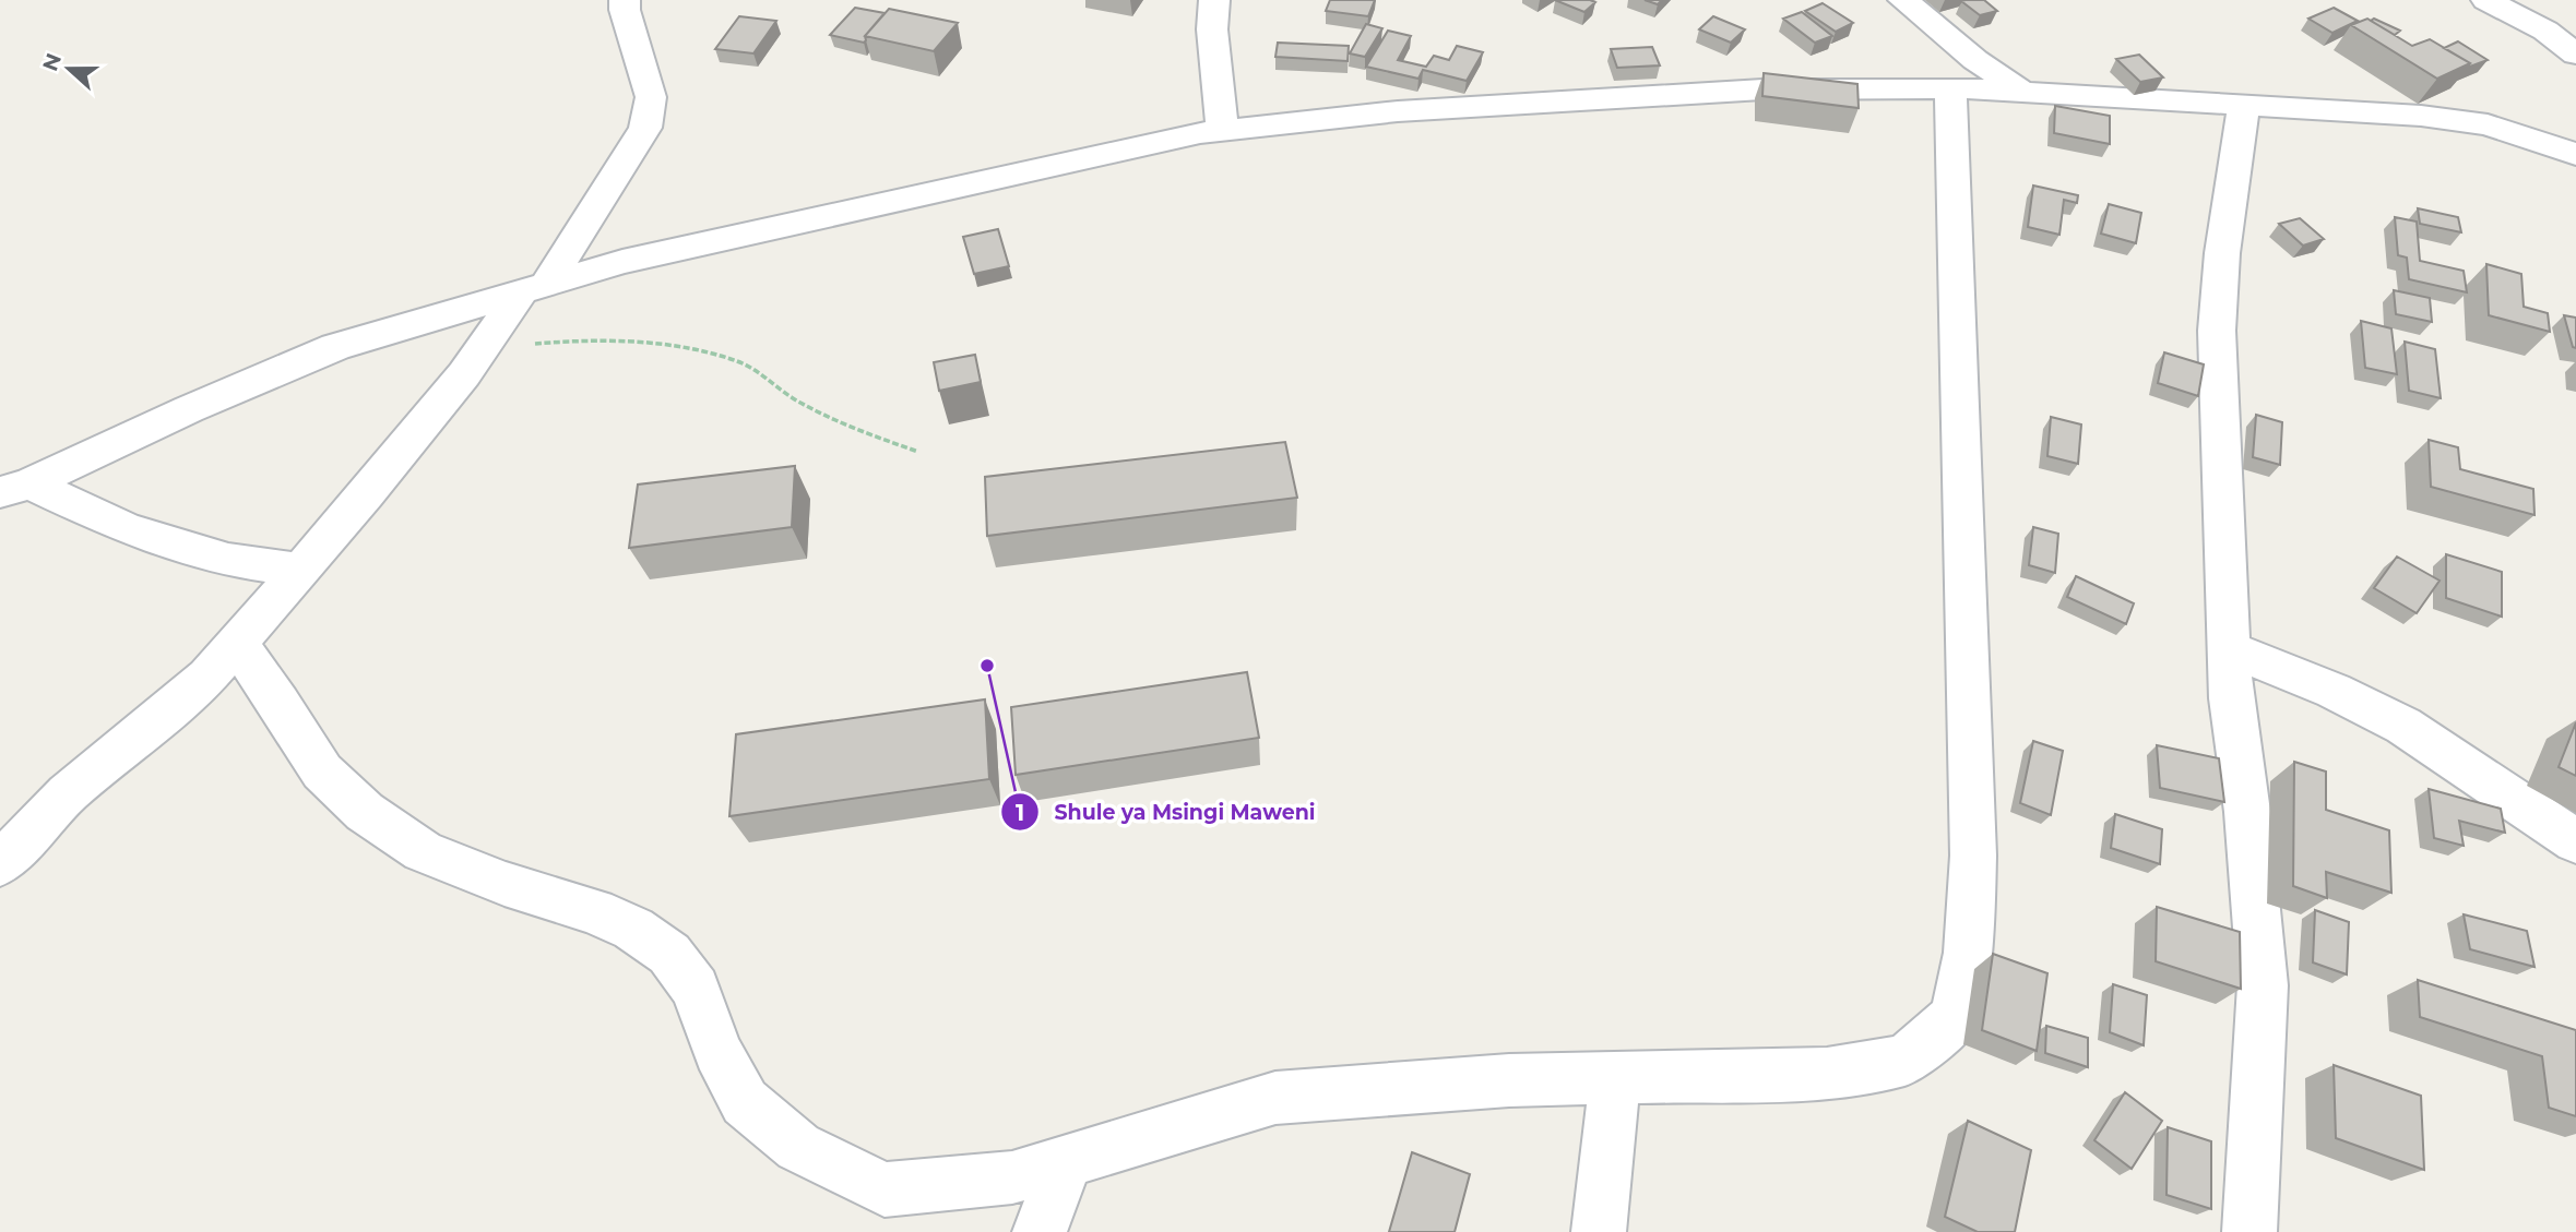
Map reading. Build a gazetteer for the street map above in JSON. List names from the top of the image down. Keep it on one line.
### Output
{"places":["Shule ya Msingi Maweni"],"north":"left"}
